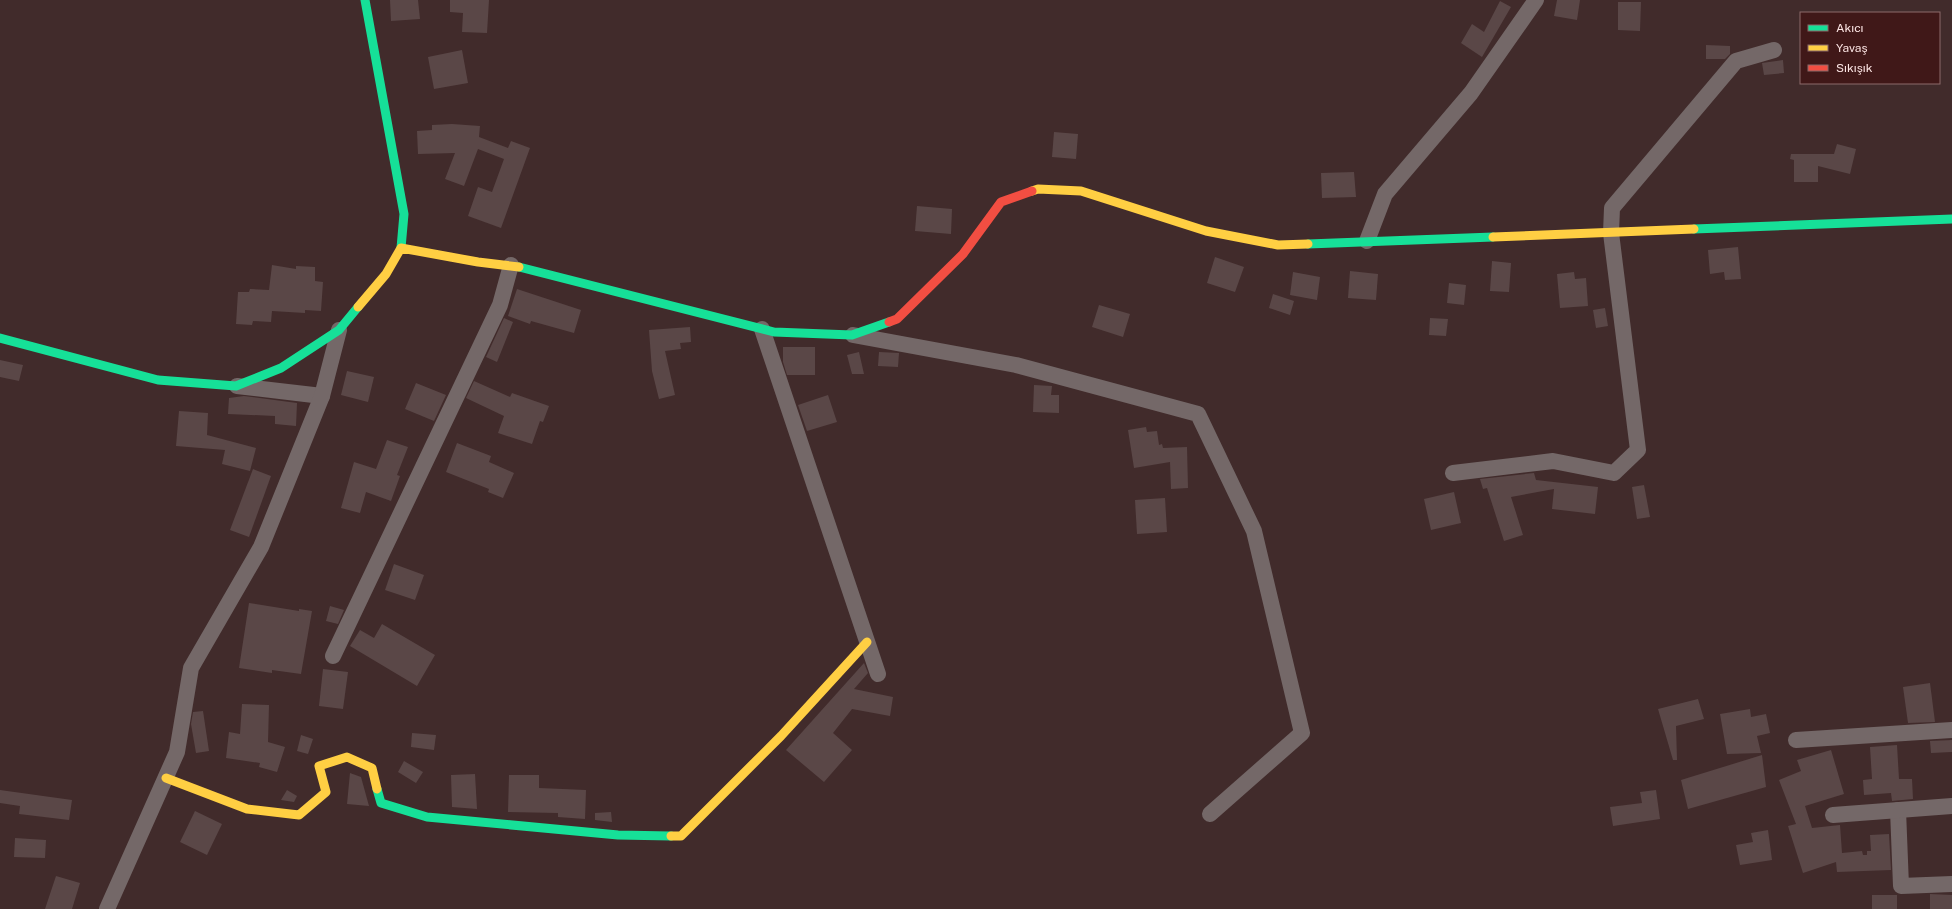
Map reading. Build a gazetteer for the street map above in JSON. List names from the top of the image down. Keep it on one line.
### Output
{"legend":["Akıcı","Yavaş","Sıkışık"]}
